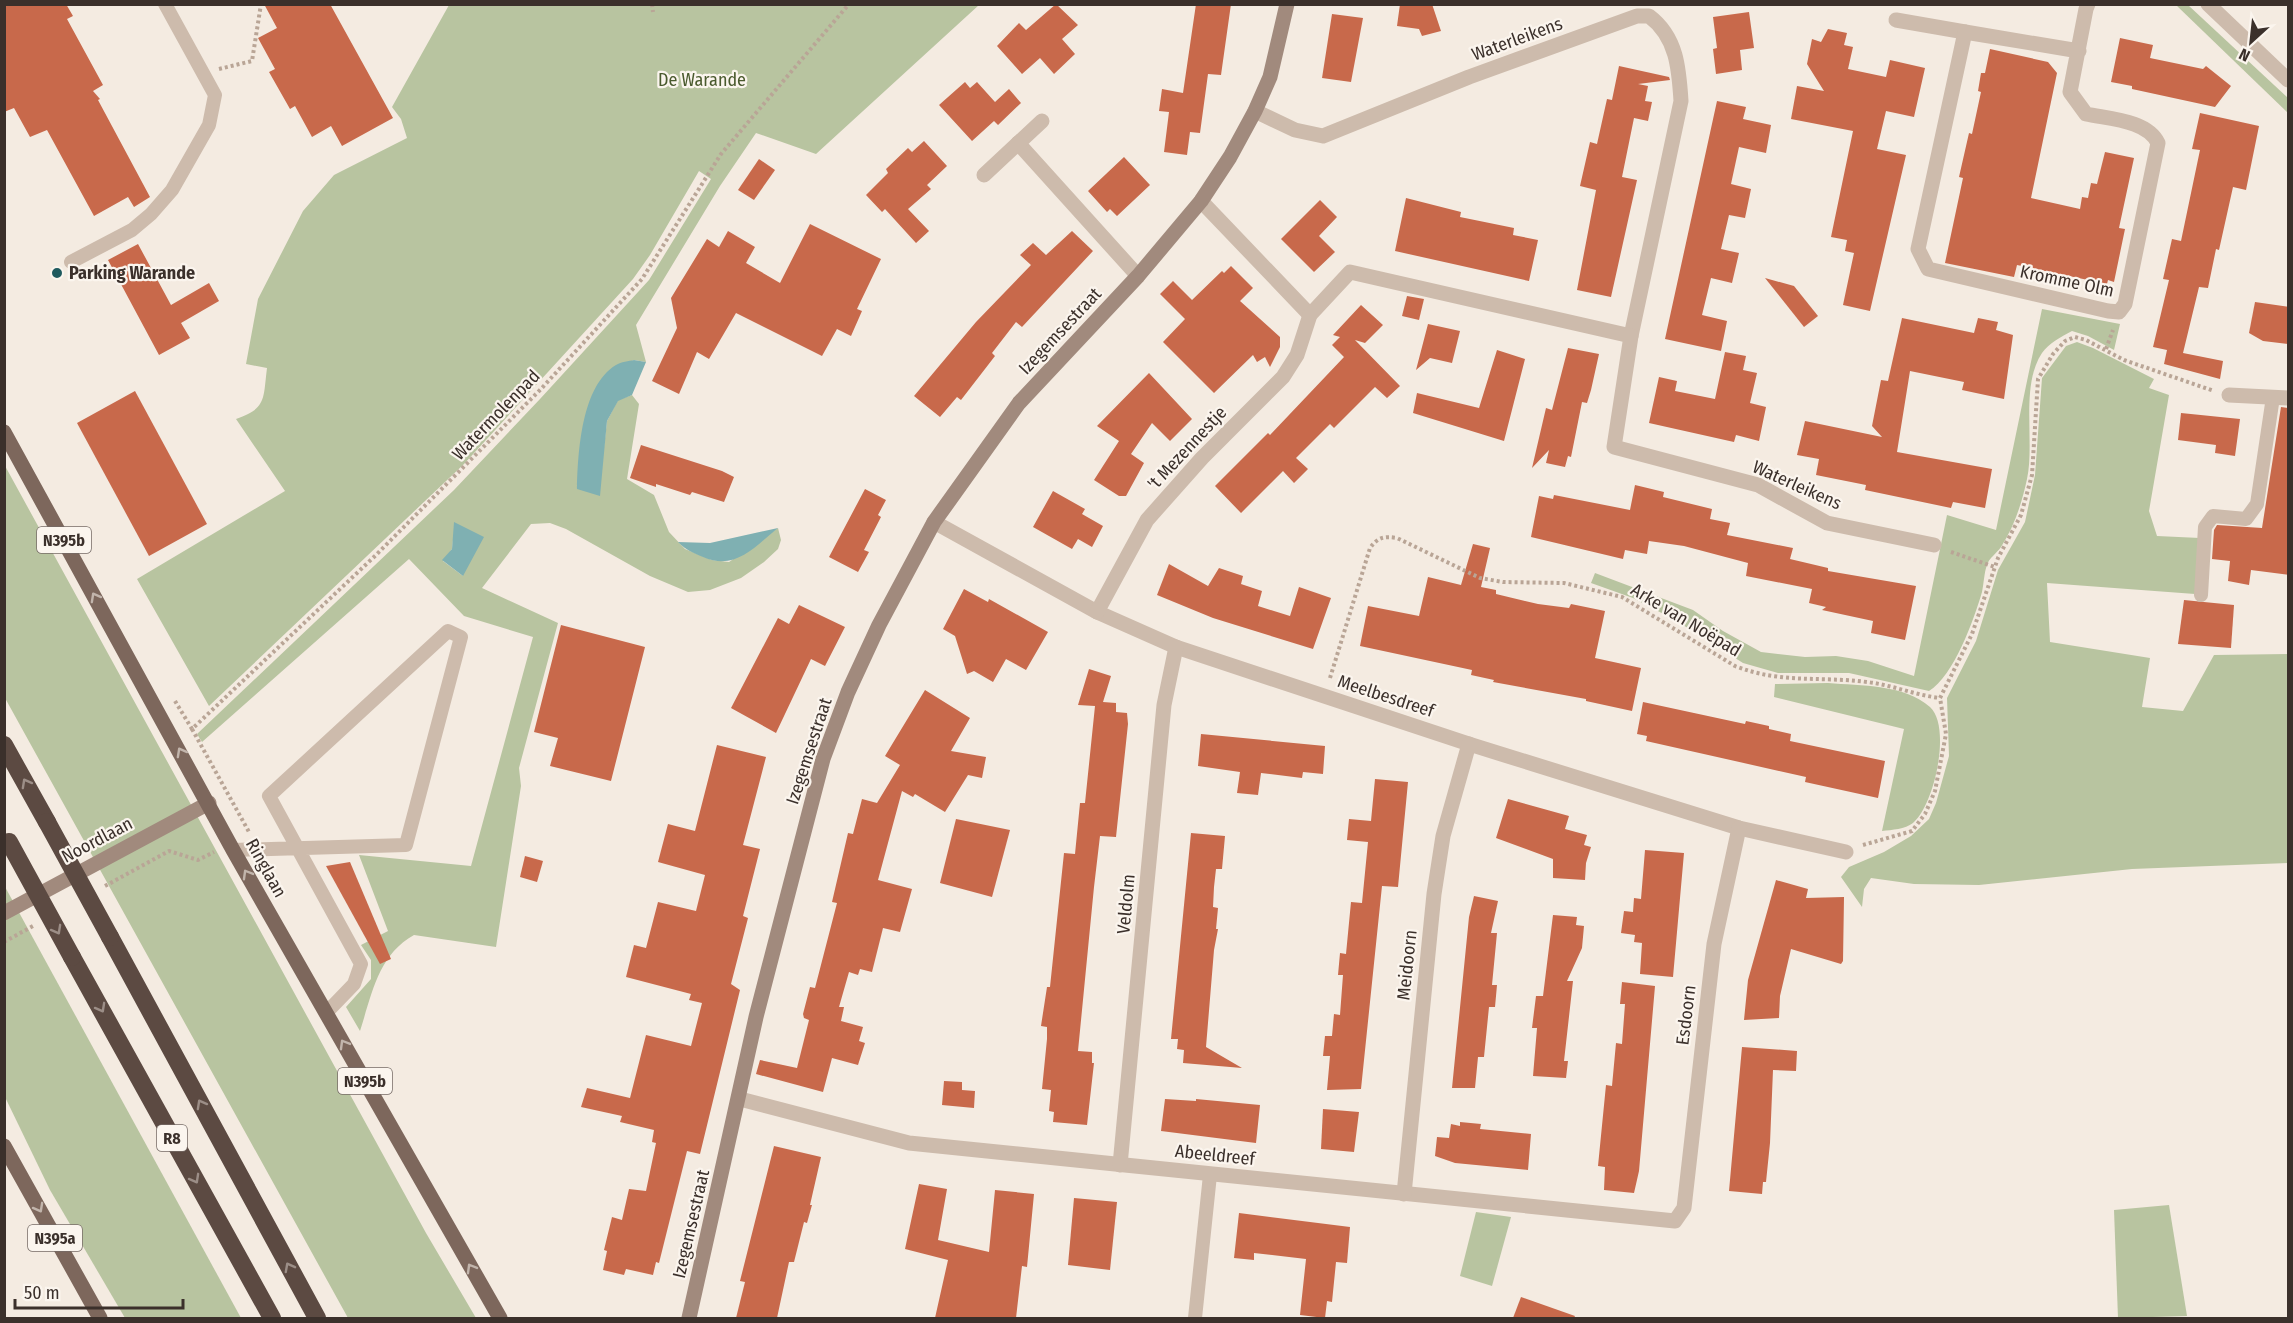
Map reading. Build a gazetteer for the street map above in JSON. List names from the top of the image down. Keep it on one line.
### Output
{"streets":{"highway":["R8"],"main road":["N395b","Ringlaan","N395a"],"street":["Waterleikens","Kromme Olm","Izegemsestraat","'t Mezennestje","Meelbesdreef","Noordlaan","Veldolm","Meidoorn","Esdoorn","Abeeldreef"],"path":["Watermolenpad","Arke van Noëpad"]},"crossings":[["Waterleikens","Izegemsestraat"],["Izegemsestraat","Meelbesdreef"],["Izegemsestraat","Abeeldreef"],["'t Mezennestje","Meelbesdreef"],["Arke van Noëpad","Meelbesdreef"],["Meelbesdreef","Veldolm"],["Meelbesdreef","Meidoorn"],["Meelbesdreef","Esdoorn"],["Noordlaan","Ringlaan"],["Veldolm","Abeeldreef"],["Meidoorn","Abeeldreef"],["Esdoorn","Abeeldreef"]],"one_way":["Ringlaan"],"parks":["De Warande"],"places":["Parking Warande"],"scale_bar":"50 m","north":"bottom left"}
